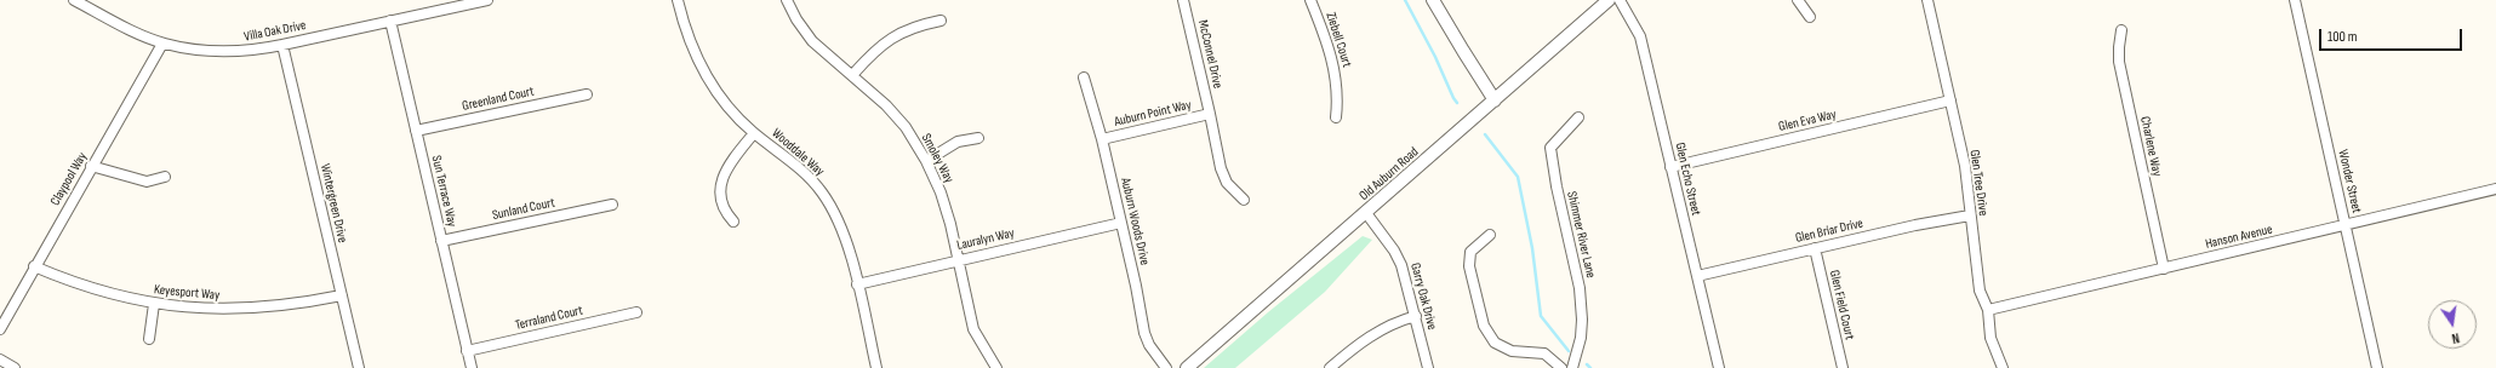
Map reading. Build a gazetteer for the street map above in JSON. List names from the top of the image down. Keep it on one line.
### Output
{"streets":{"main road":["Old Auburn Road"],"street":["Villa Oak Drive","Ziebell Court","McConnel Drive","Greenland Court","Auburn Point Way","Glen Eva Way","Charlene Way","Wooddale Way","Smoley Way","Claypool Way","Glen Echo Street","Wonder Street","Glen Tree Drive","Sun Terrace Way","Wintergreen Drive","Sunland Court","Auburn Woods Drive","Glen Briar Drive","Shimmer River Lane","Hanson Avenue","Lauralyn Way","Keyesport Way","Garry Oak Drive","Glen Field Court","Terraland Court"]},"crossings":[["Villa Oak Drive","Claypool Way"],["Villa Oak Drive","Sun Terrace Way"],["Villa Oak Drive","Wintergreen Drive"],["McConnel Drive","Auburn Point Way"],["Greenland Court","Sun Terrace Way"],["Auburn Point Way","Auburn Woods Drive"],["Glen Eva Way","Glen Echo Street"],["Glen Eva Way","Glen Tree Drive"],["Charlene Way","Hanson Avenue"],["Wooddale Way","Lauralyn Way"],["Smoley Way","Lauralyn Way"],["Old Auburn Road","Garry Oak Drive"],["Claypool Way","Keyesport Way"],["Glen Echo Street","Glen Briar Drive"],["Wonder Street","Hanson Avenue"],["Glen Tree Drive","Glen Briar Drive"],["Glen Tree Drive","Hanson Avenue"],["Sun Terrace Way","Sunland Court"],["Sun Terrace Way","Terraland Court"],["Wintergreen Drive","Keyesport Way"],["Auburn Woods Drive","Lauralyn Way"],["Glen Briar Drive","Glen Field Court"]],"scale_bar":"100 m","north":"bottom"}
